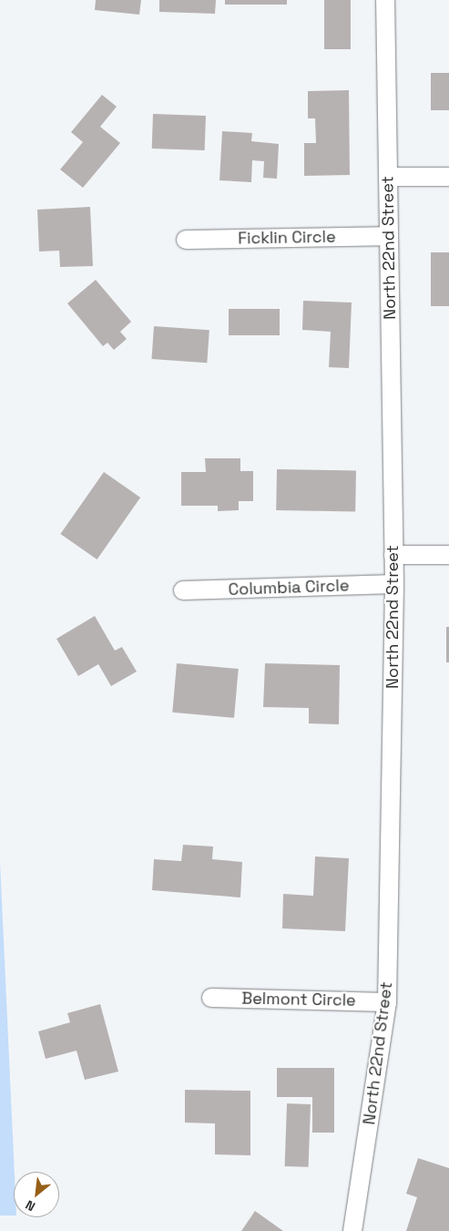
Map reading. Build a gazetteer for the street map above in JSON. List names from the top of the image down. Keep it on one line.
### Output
{"streets":{"street":["Ficklin Circle","North 22nd Street","Columbia Circle","Belmont Circle"]},"crossings":[["Ficklin Circle","North 22nd Street"],["North 22nd Street","Columbia Circle"],["North 22nd Street","Belmont Circle"]],"north":"bottom left"}
